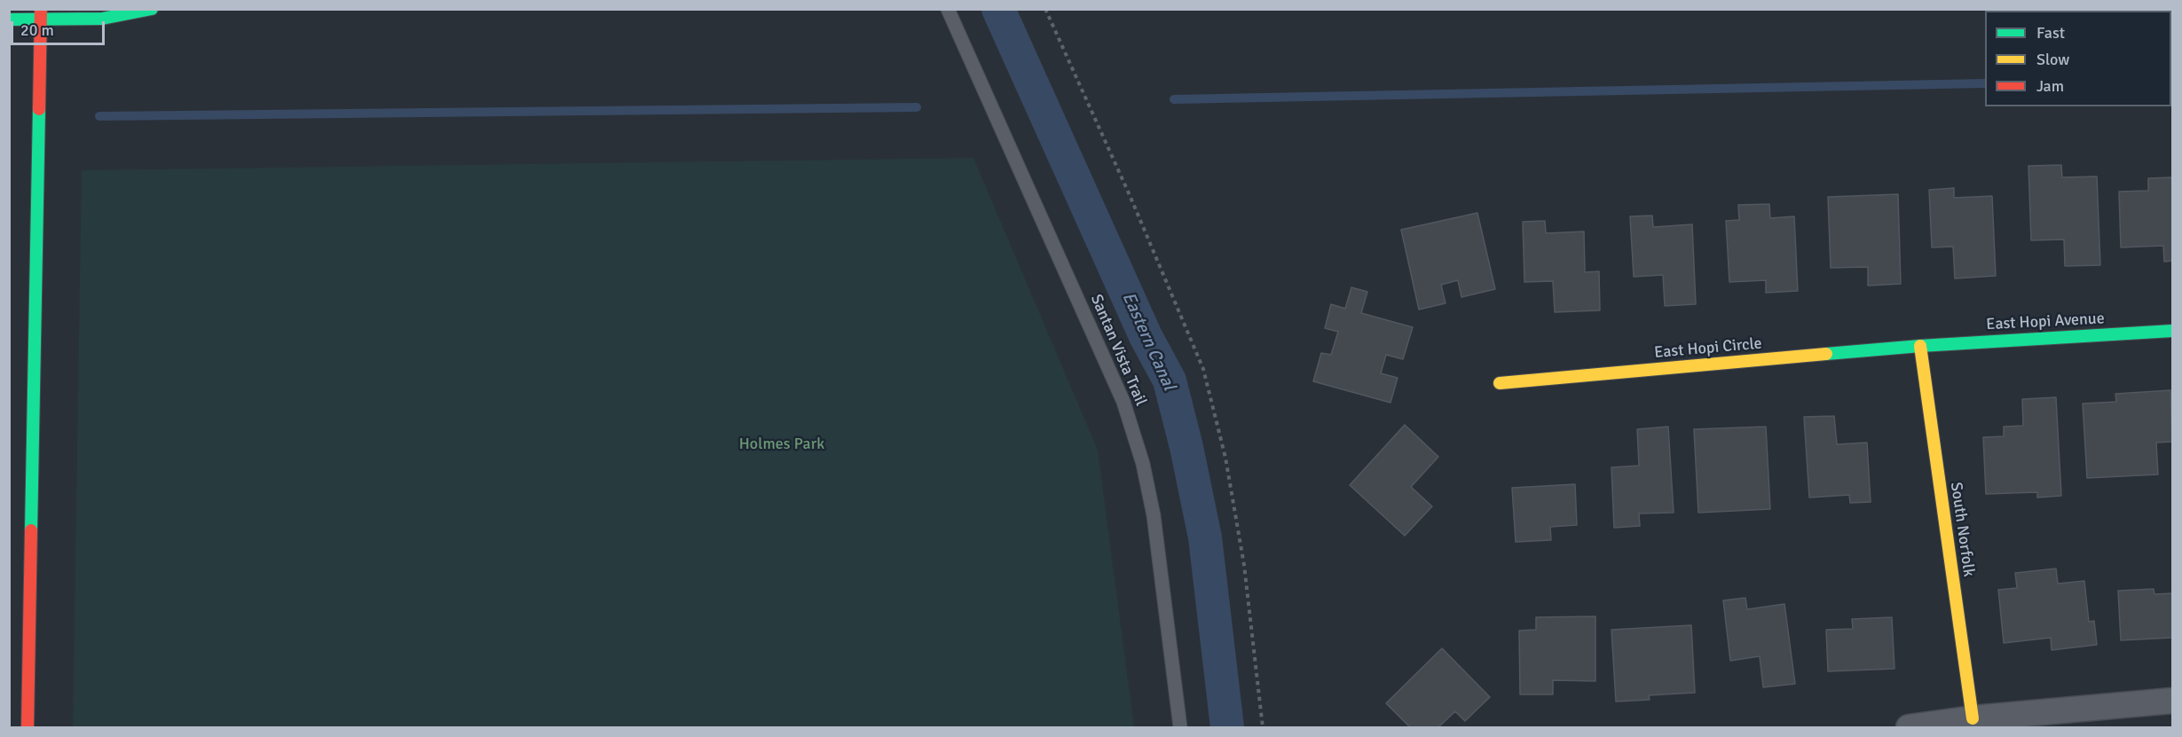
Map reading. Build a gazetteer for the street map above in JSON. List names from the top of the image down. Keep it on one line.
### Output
{"streets":{"main road":["East Hopi Avenue","East Hopi Circle","South Norfolk"],"lane":["Santan Vista Trail"]},"crossings":[["East Hopi Avenue","East Hopi Circle"],["East Hopi Avenue","South Norfolk"],["East Hopi Circle","South Norfolk"]],"water":["Eastern Canal"],"parks":["Holmes Park"],"legend":["Fast","Slow","Jam"],"scale_bar":"20 m"}
